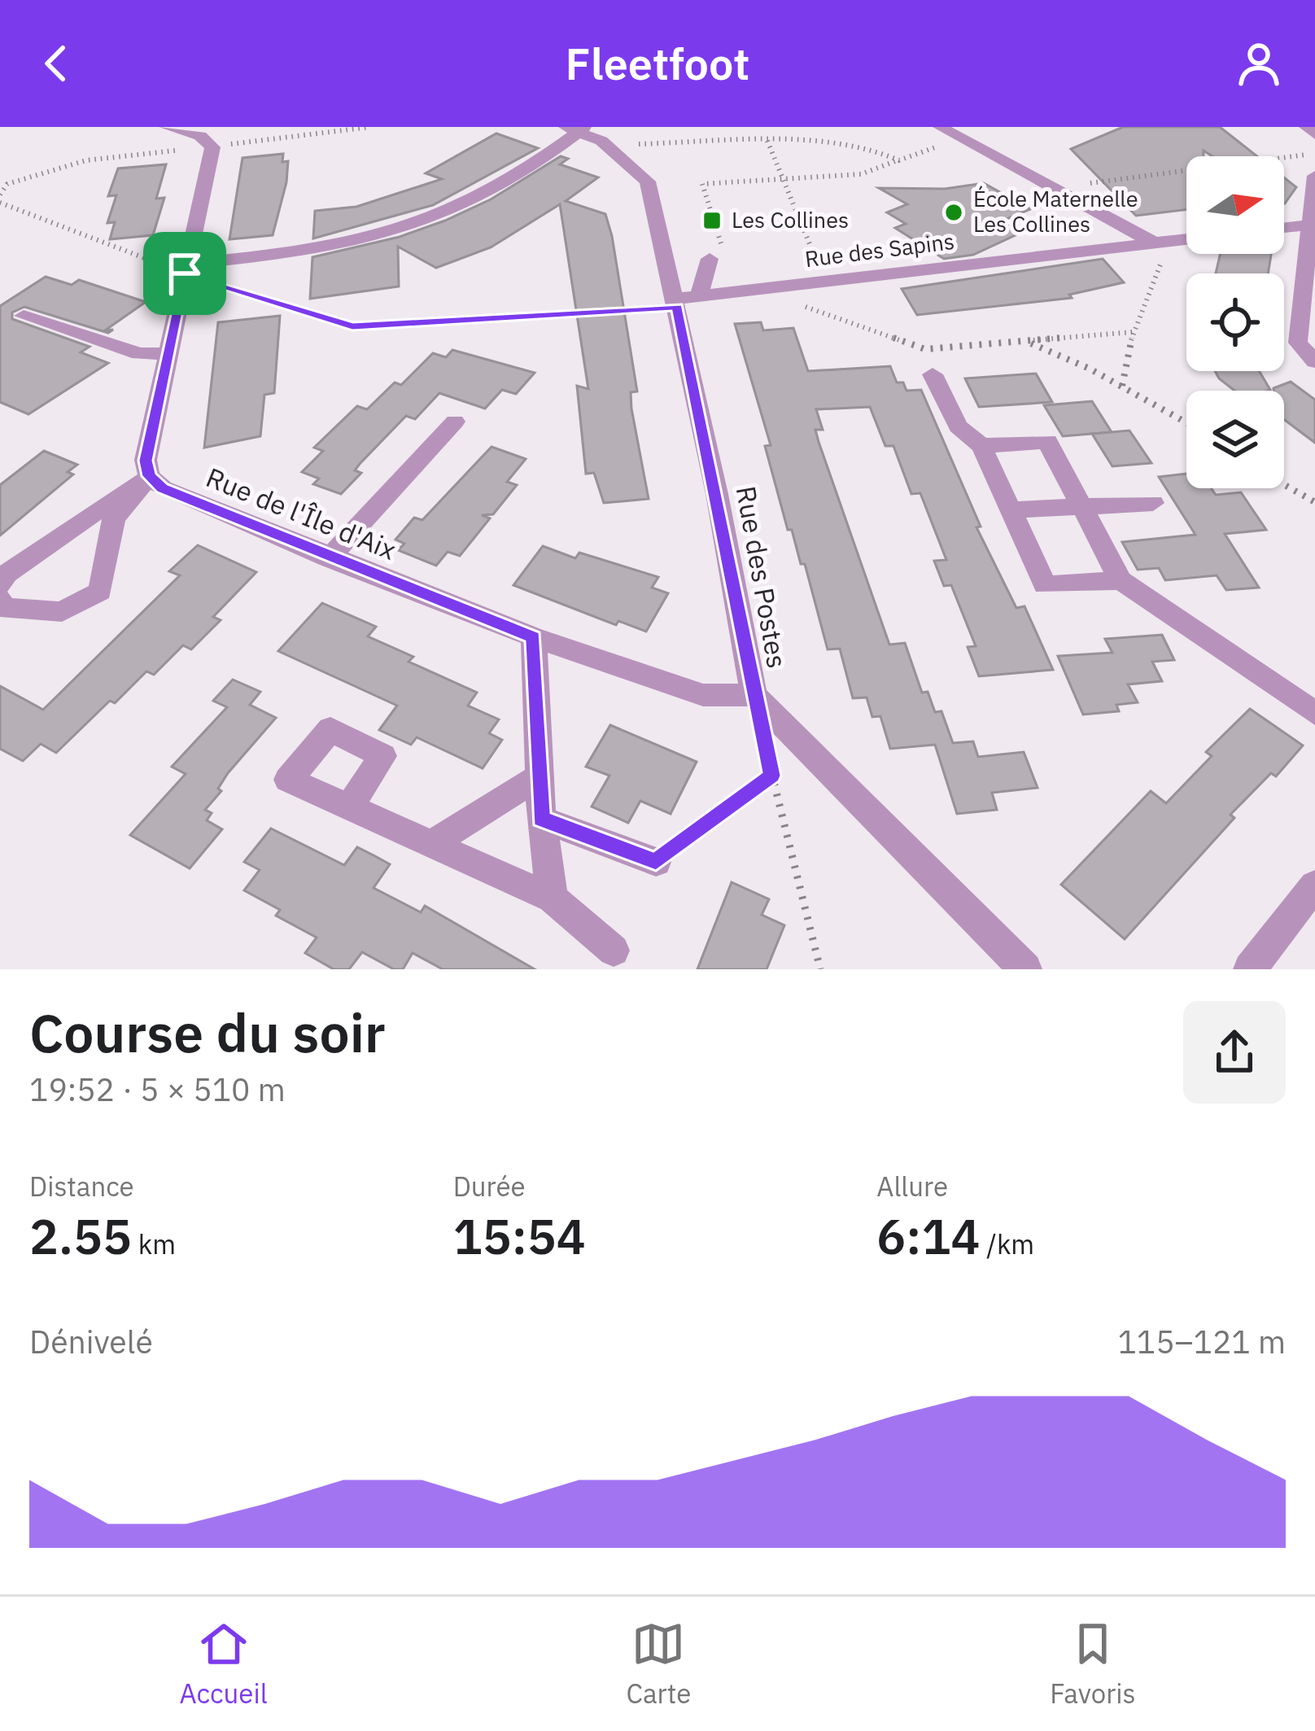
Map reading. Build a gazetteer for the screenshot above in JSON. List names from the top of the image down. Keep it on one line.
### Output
{"streets":{"street":["Rue des Sapins","Rue de l'Île d'Aix","Rue des Postes"]},"crossings":[["Rue des Sapins","Rue des Postes"],["Rue de l'Île d'Aix","Rue des Postes"]],"places":{"other":["École Maternelle Les Collines"],"transit":["Les Collines"]},"north":"right","page":{"header":"Fleetfoot","heading":["Course du soir","19:52 · 5 × 510 m"],"stats":[["Distance","2.55 km"],["Durée","15:54"],["Allure","6:14 /km"]],"chart":["Dénivelé","115–121 m"],"tabs":["Accueil","Carte","Favoris"]}}
